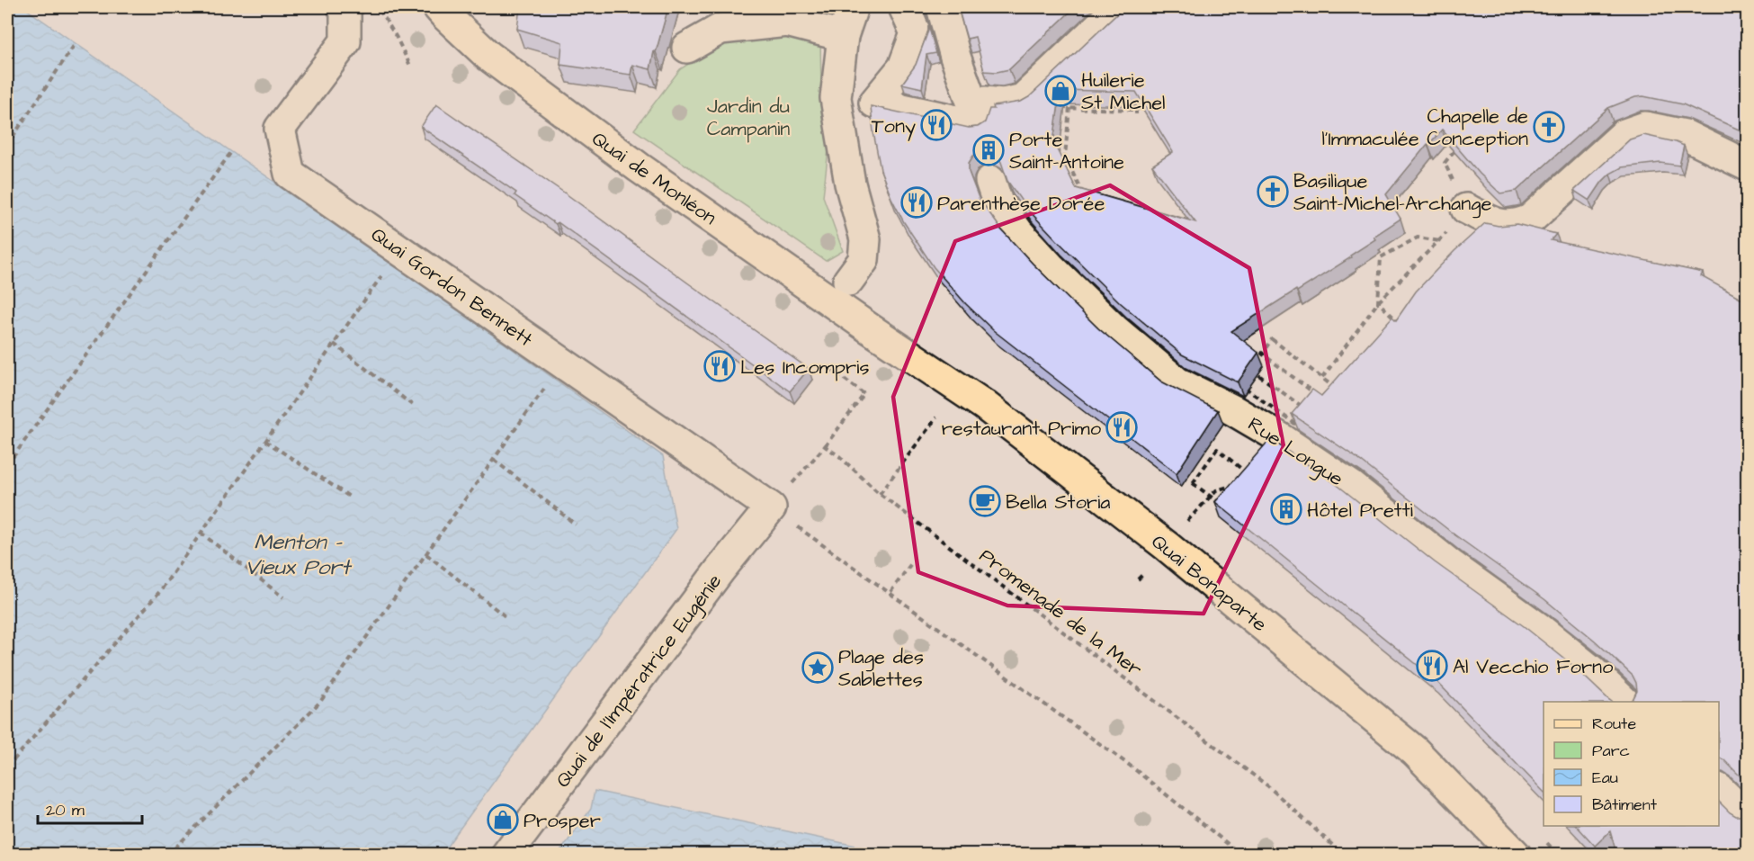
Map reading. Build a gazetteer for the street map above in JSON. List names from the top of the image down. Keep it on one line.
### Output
{"streets":{"main road":["Quai de Monléon","Quai Bonaparte"],"street":["Quai Gordon Bennett","Rue Longue","Quai de l'Impératrice Eugénie"],"path":["Promenade de la Mer"]},"crossings":[["Quai de Monléon","Quai Bonaparte"],["Quai Gordon Bennett","Quai de l'Impératrice Eugénie"]],"water":["Menton - Vieux Port"],"parks":["Jardin du Campanin"],"places":{"shop":["Huilerie St Michel","Prosper"],"restaurant":["Tony","Parenthèse Dorée","Les Incompris","restaurant Primo","Al Vecchio Forno"],"church":["Chapelle de l'Immaculée Conception","Basilique Saint-Michel-Archange"],"building":["Porte Saint-Antoine","Hôtel Pretti"],"cafe":["Bella Storia"],"place":["Plage des Sablettes"]},"legend":["Route","Parc","Eau","Bâtiment"],"scale_bar":"20 m"}
